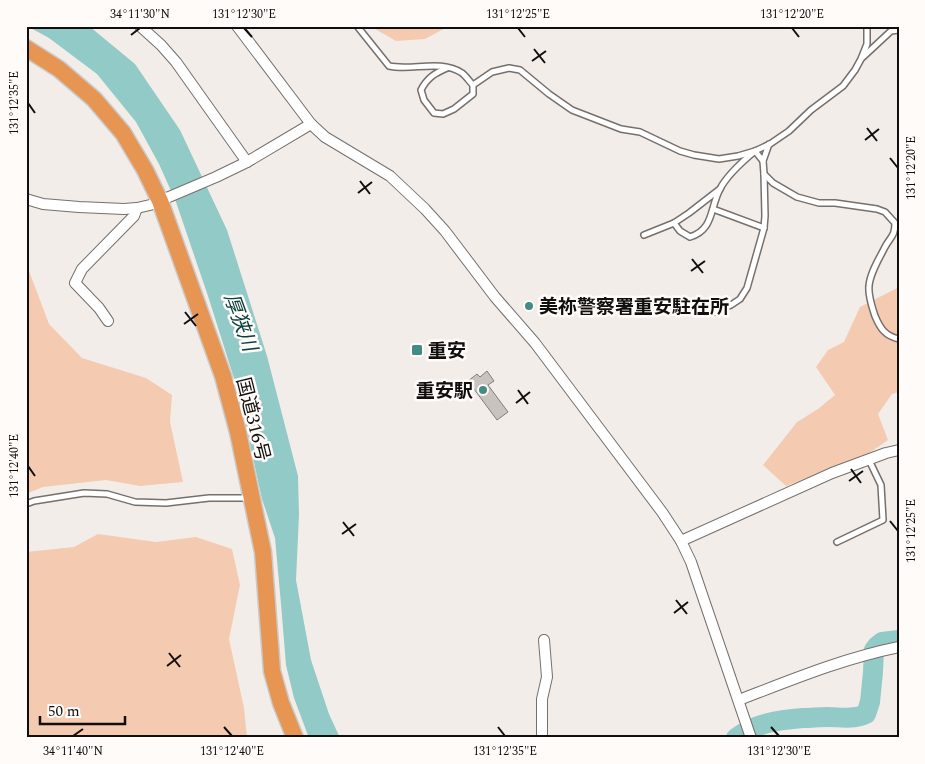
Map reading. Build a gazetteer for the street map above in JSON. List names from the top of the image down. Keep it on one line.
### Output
{"streets":{"highway":["国道316号"]},"water":["厚狭川"],"places":{"other":["美祢警察署重安駐在所","重安駅"],"transit":["重安"]},"scale_bar":"50 m","coordinates":["34°11'30\"N","131°12'30\"E","131°12'25\"E","131°12'20\"E","131°12'35\"E","131°12'40\"E","34°11'40\"N"]}
